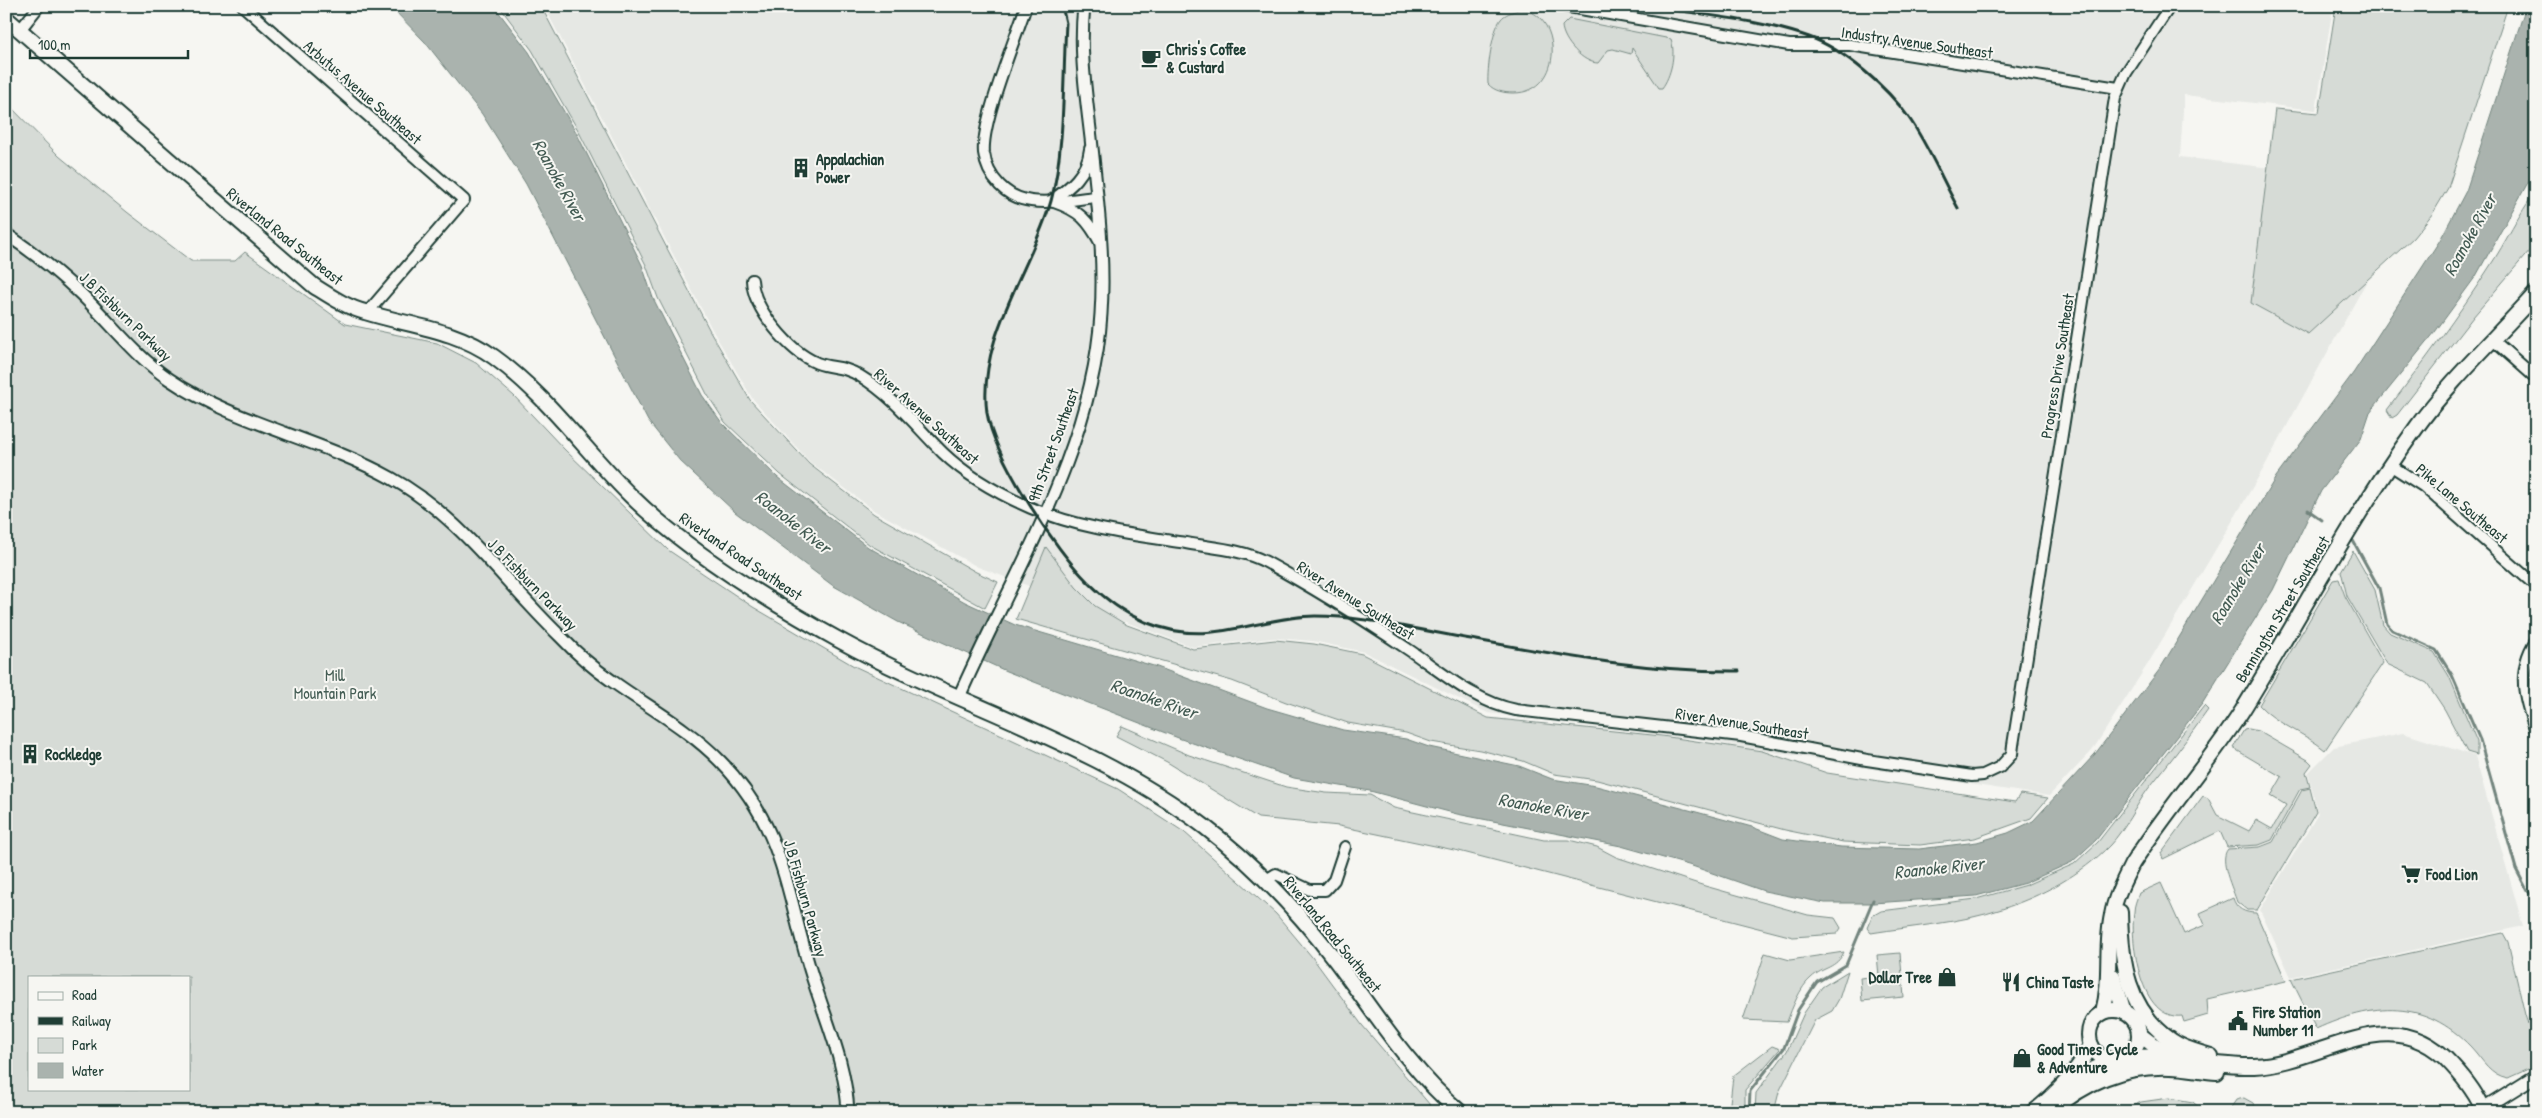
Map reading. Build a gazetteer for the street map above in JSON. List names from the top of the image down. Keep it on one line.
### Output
{"streets":{"main road":["Riverland Road Southeast","Bennington Street Southeast"],"street":["Industry Avenue Southeast","Arbutus Avenue Southeast","J B Fishburn Parkway","Progress Drive Southeast","River Avenue Southeast","9th Street Southeast","Pike Lane Southeast"]},"crossings":[["Industry Avenue Southeast","Progress Drive Southeast"],["Arbutus Avenue Southeast","Riverland Road Southeast"],["Riverland Road Southeast","9th Street Southeast"],["Progress Drive Southeast","River Avenue Southeast"],["River Avenue Southeast","9th Street Southeast"],["Pike Lane Southeast","Bennington Street Southeast"]],"water":["Roanoke River"],"parks":["Mill Mountain Park"],"places":{"cafe":["Chris's Coffee & Custard"],"building":["Appalachian Power","Rockledge"],"supermarket":["Food Lion"],"shop":["Dollar Tree","Good Times Cycle & Adventure"],"restaurant":["China Taste"],"public building":["Fire Station Number 11"]},"legend":["Road","Railway","Park","Water"],"scale_bar":"100 m"}
